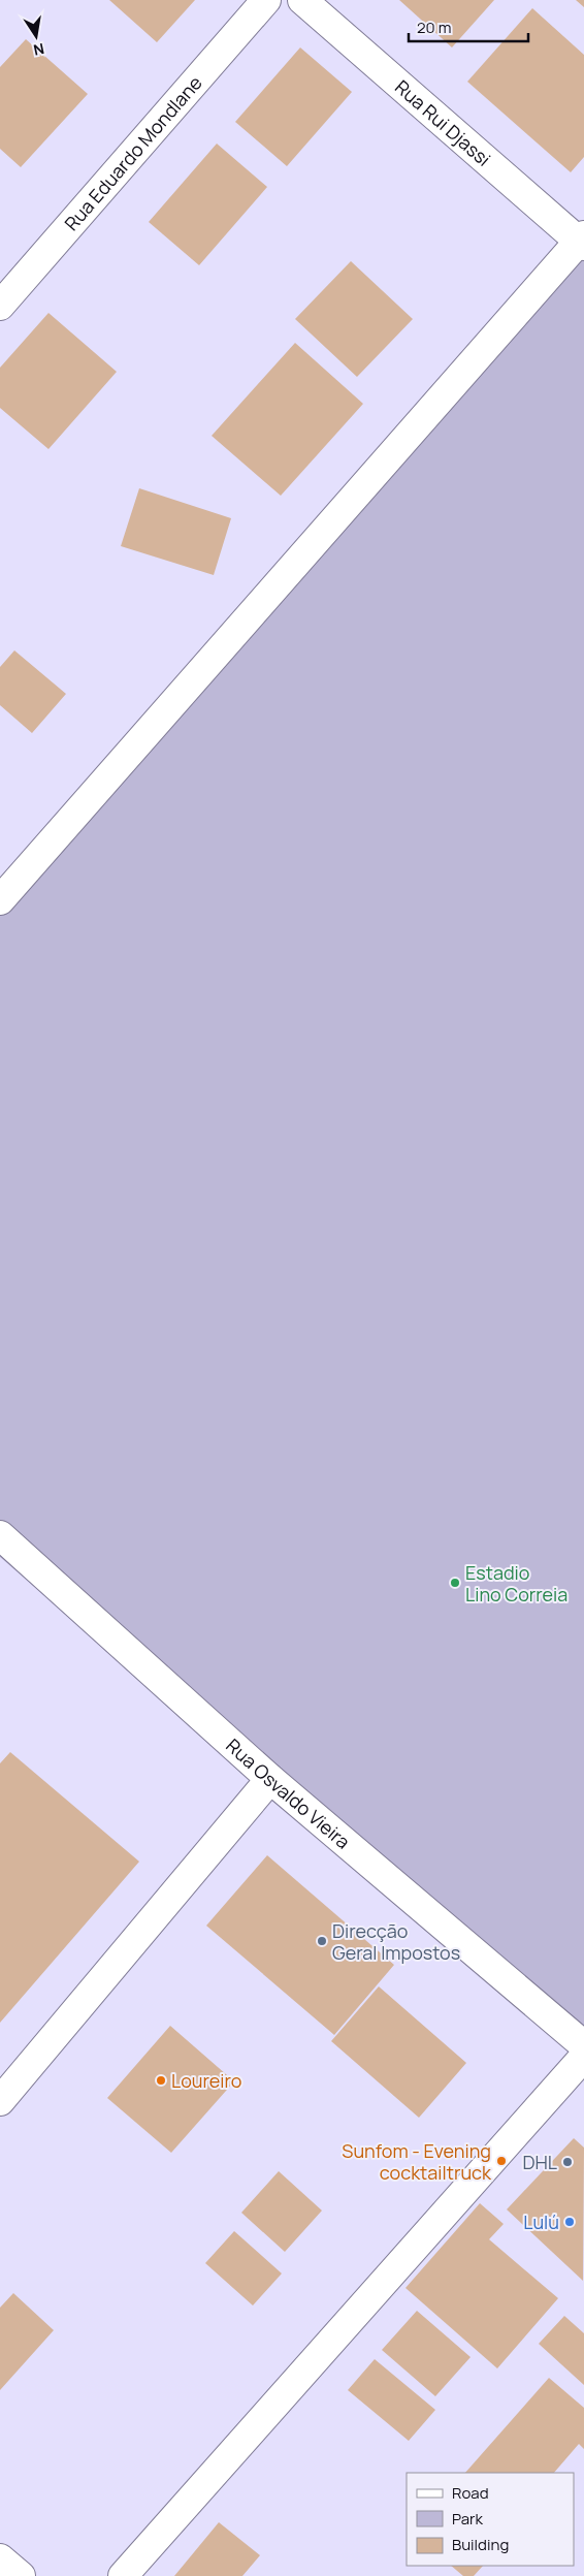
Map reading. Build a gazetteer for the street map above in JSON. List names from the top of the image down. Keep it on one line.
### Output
{"streets":{"street":["Rua Rui Djassi","Rua Eduardo Mondlane","Rua Osvaldo Vieira"]},"places":["Estadio Lino Correia","Direcção Geral Impostos","Loureiro","Sunfom - Evening cocktailtruck","DHL","Lulú"],"legend":["Road","Park","Building"],"scale_bar":"20 m","north":"bottom"}
